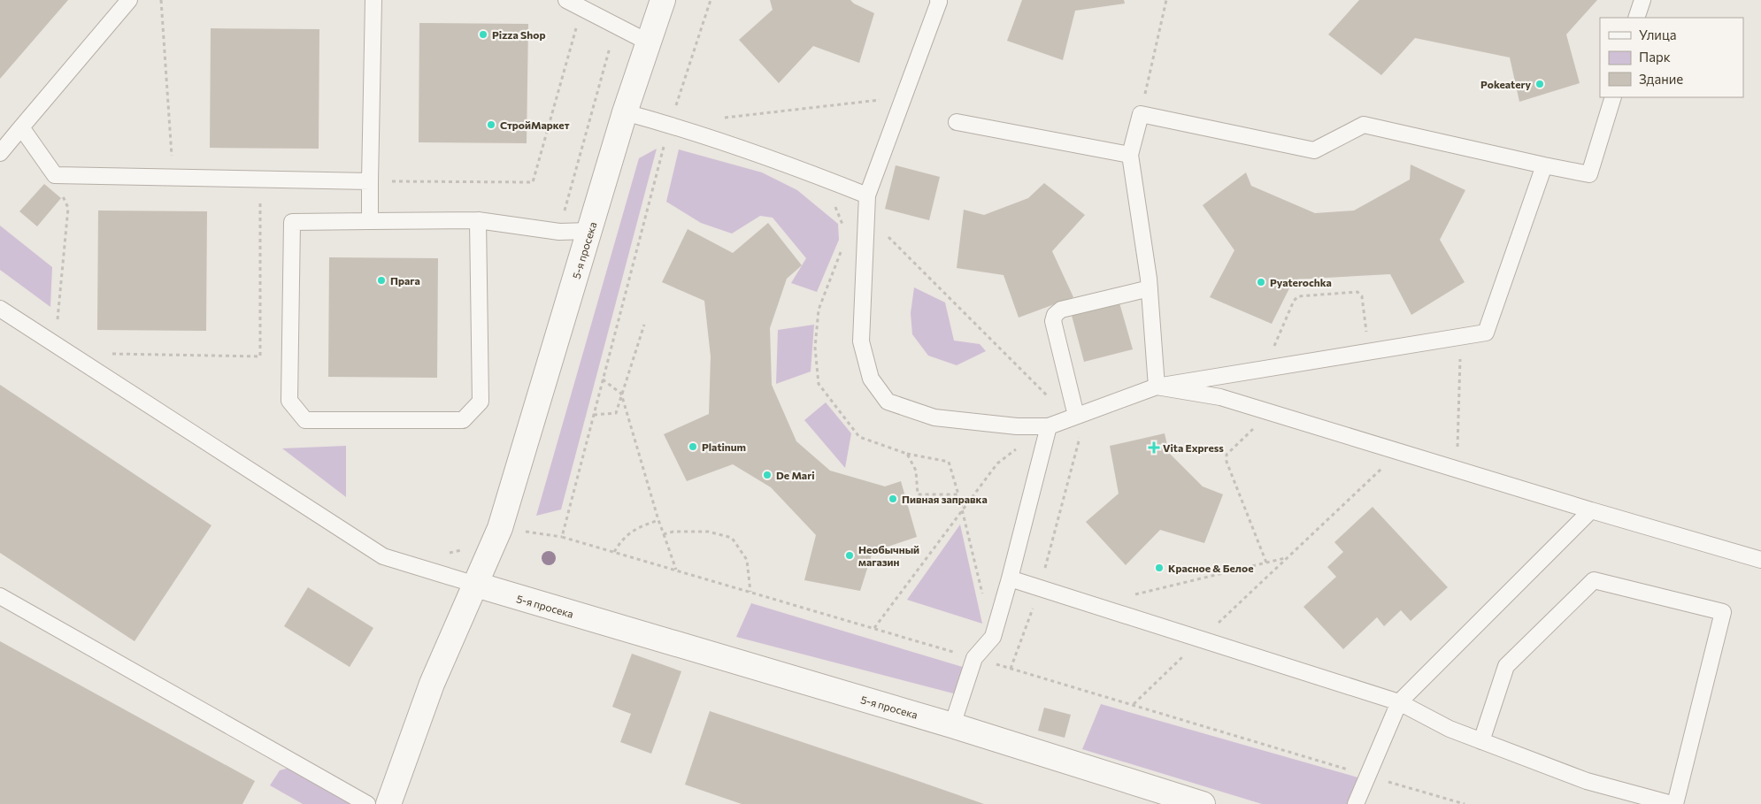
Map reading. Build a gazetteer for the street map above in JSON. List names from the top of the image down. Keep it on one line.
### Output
{"streets":{"street":["5-я просека"]},"places":{"other":["Pizza Shop","Pokeatery","СтройМаркет","Прага","Pyaterochka","Platinum","De Mari","Пивная заправка","Необычный магазин","Красное & Белое"],"health":["Vita Express"]},"legend":["Улица","Парк","Здание"]}
